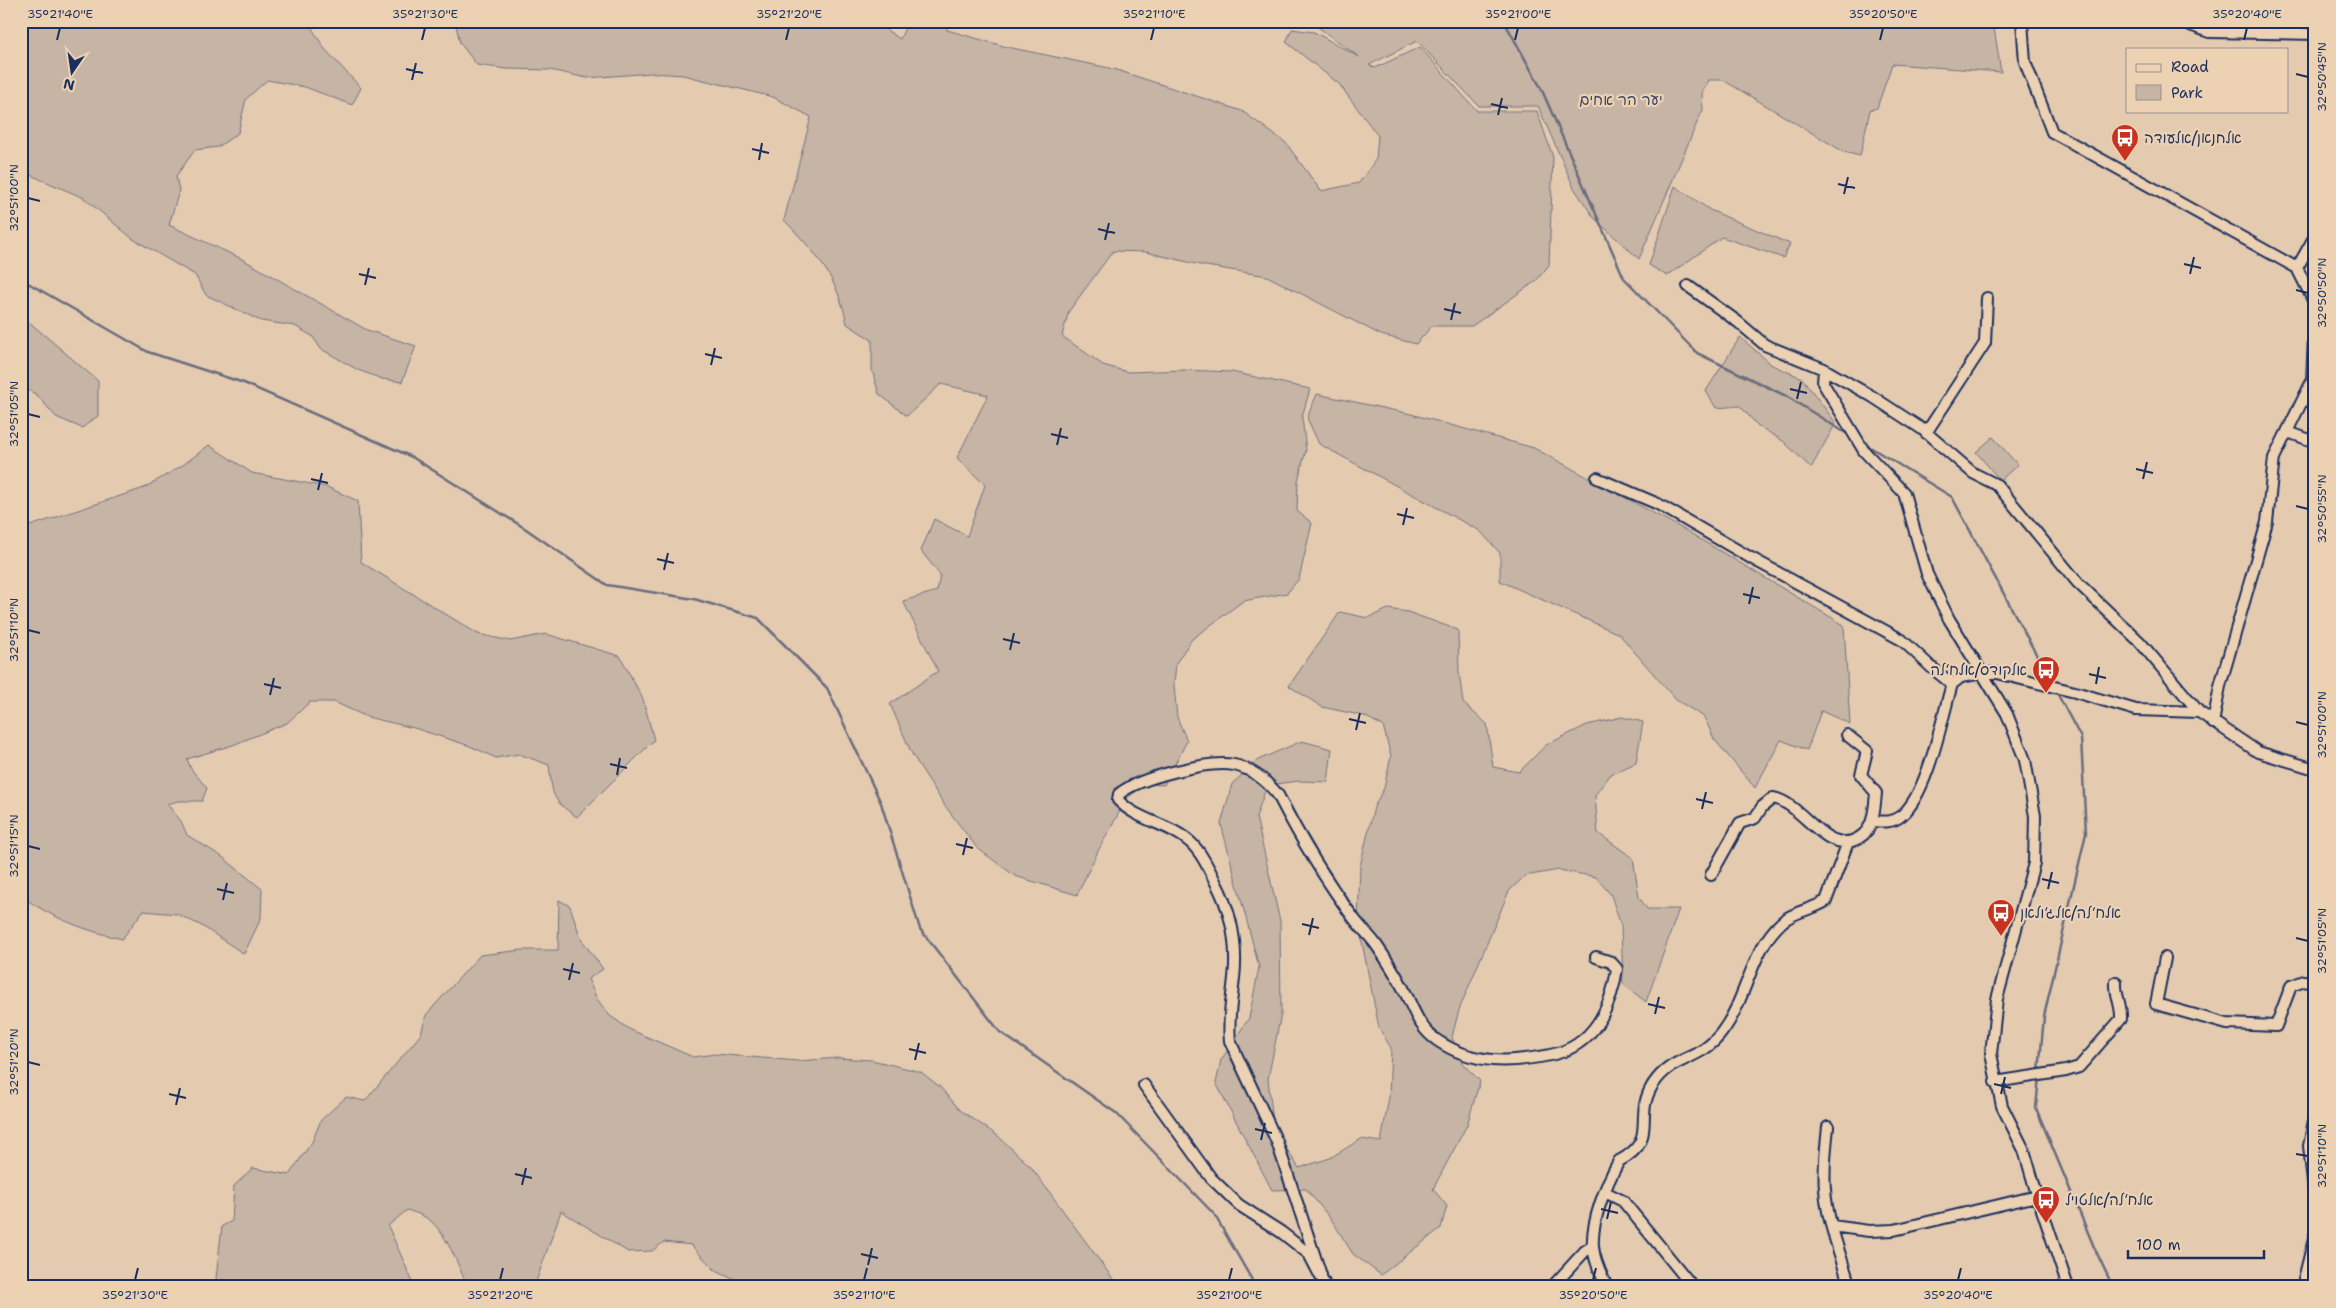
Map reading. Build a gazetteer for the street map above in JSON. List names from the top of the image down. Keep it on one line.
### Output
{"parks":["יער הר אחים"],"places":{"bus stop":["אלחנאן/אלעודה","אלקודס/אלח׳לה","אלח׳לה/אלג׳ולאן","אלח׳לה/אלטויל"]},"legend":["Road","Park"],"scale_bar":"100 m","north":"bottom","coordinates":["35°21'40\"E","35°21'30\"E","35°21'20\"E","35°21'10\"E","35°21'00\"E","35°20'50\"E","35°20'40\"E","32°50'45\"N","32°51'00\"N","32°50'50\"N","32°51'05\"N","32°50'55\"N","32°51'10\"N","32°51'15\"N","32°51'20\"N"]}
